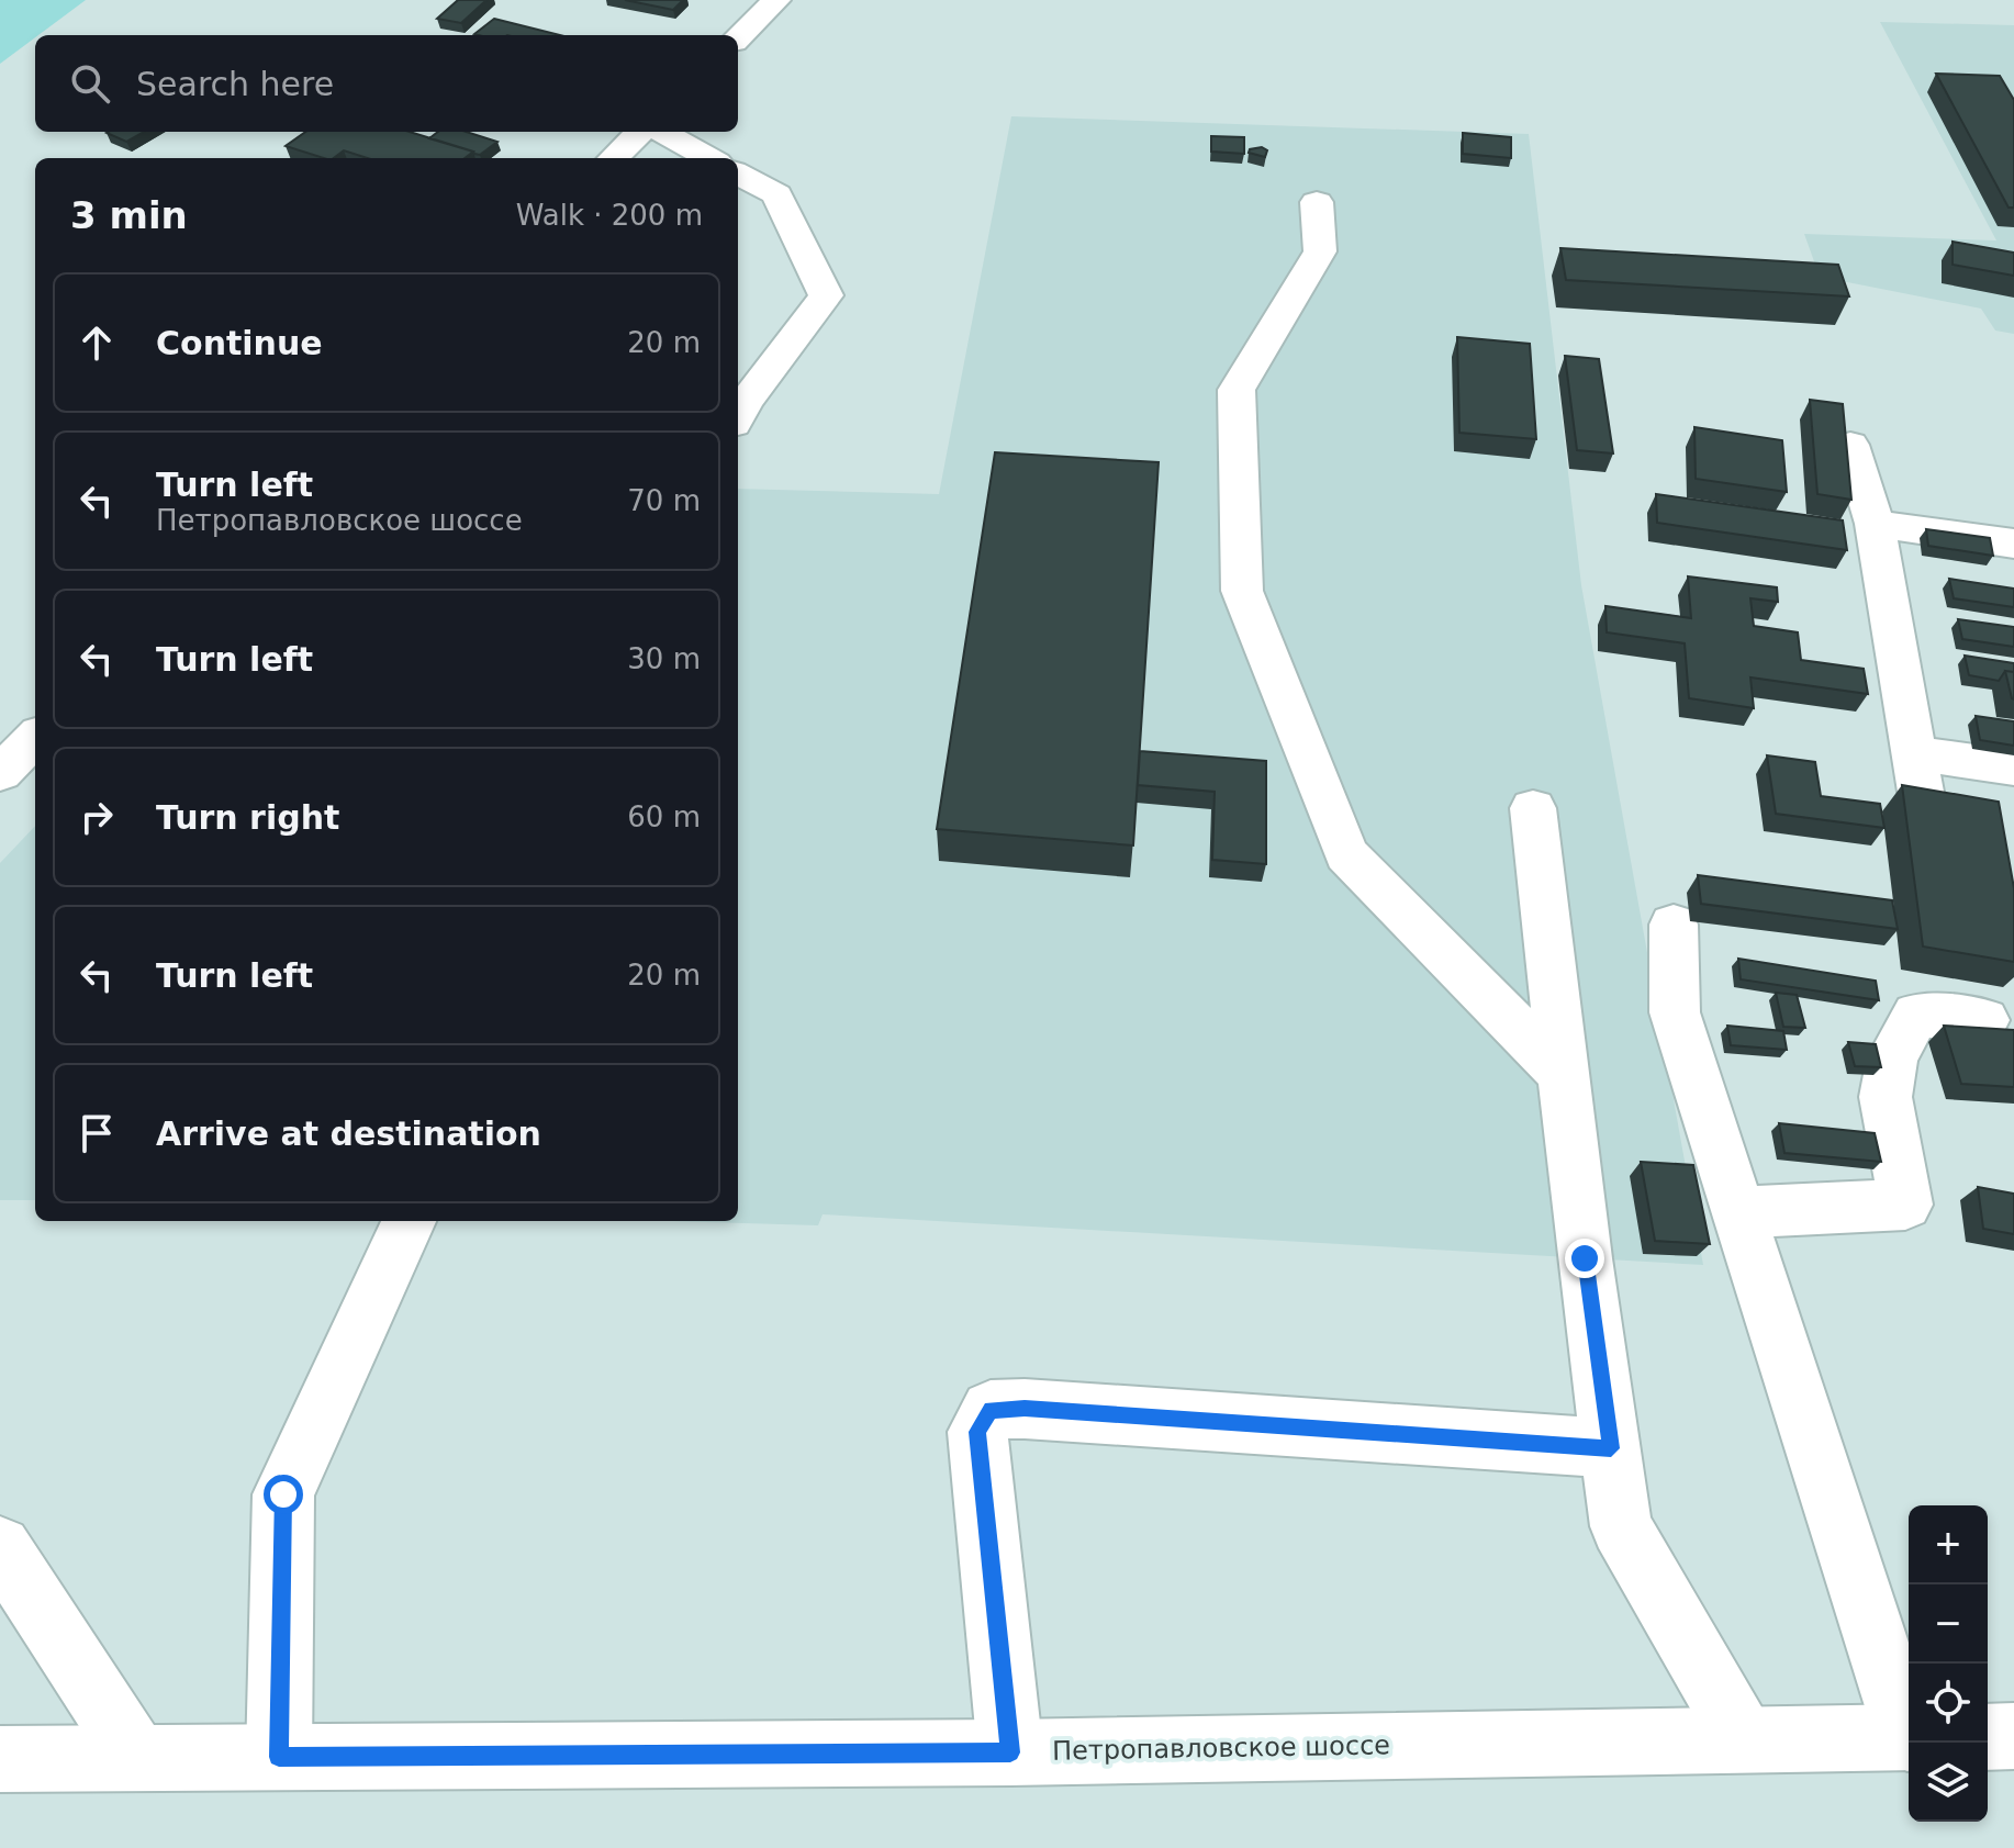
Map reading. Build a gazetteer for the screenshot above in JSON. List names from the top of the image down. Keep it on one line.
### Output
{"streets":{"main road":["Петропавловское шоссе"]},"page":{"search":"Search here","heading":["3 min","Walk · 200 m"],"list":[["Continue","20 m"],["Turn left","Петропавловское шоссе","70 m"],["Turn left","30 m"],["Turn right","60 m"],["Turn left","20 m"],"Arrive at destination"],"map_buttons":["+","−"]}}
